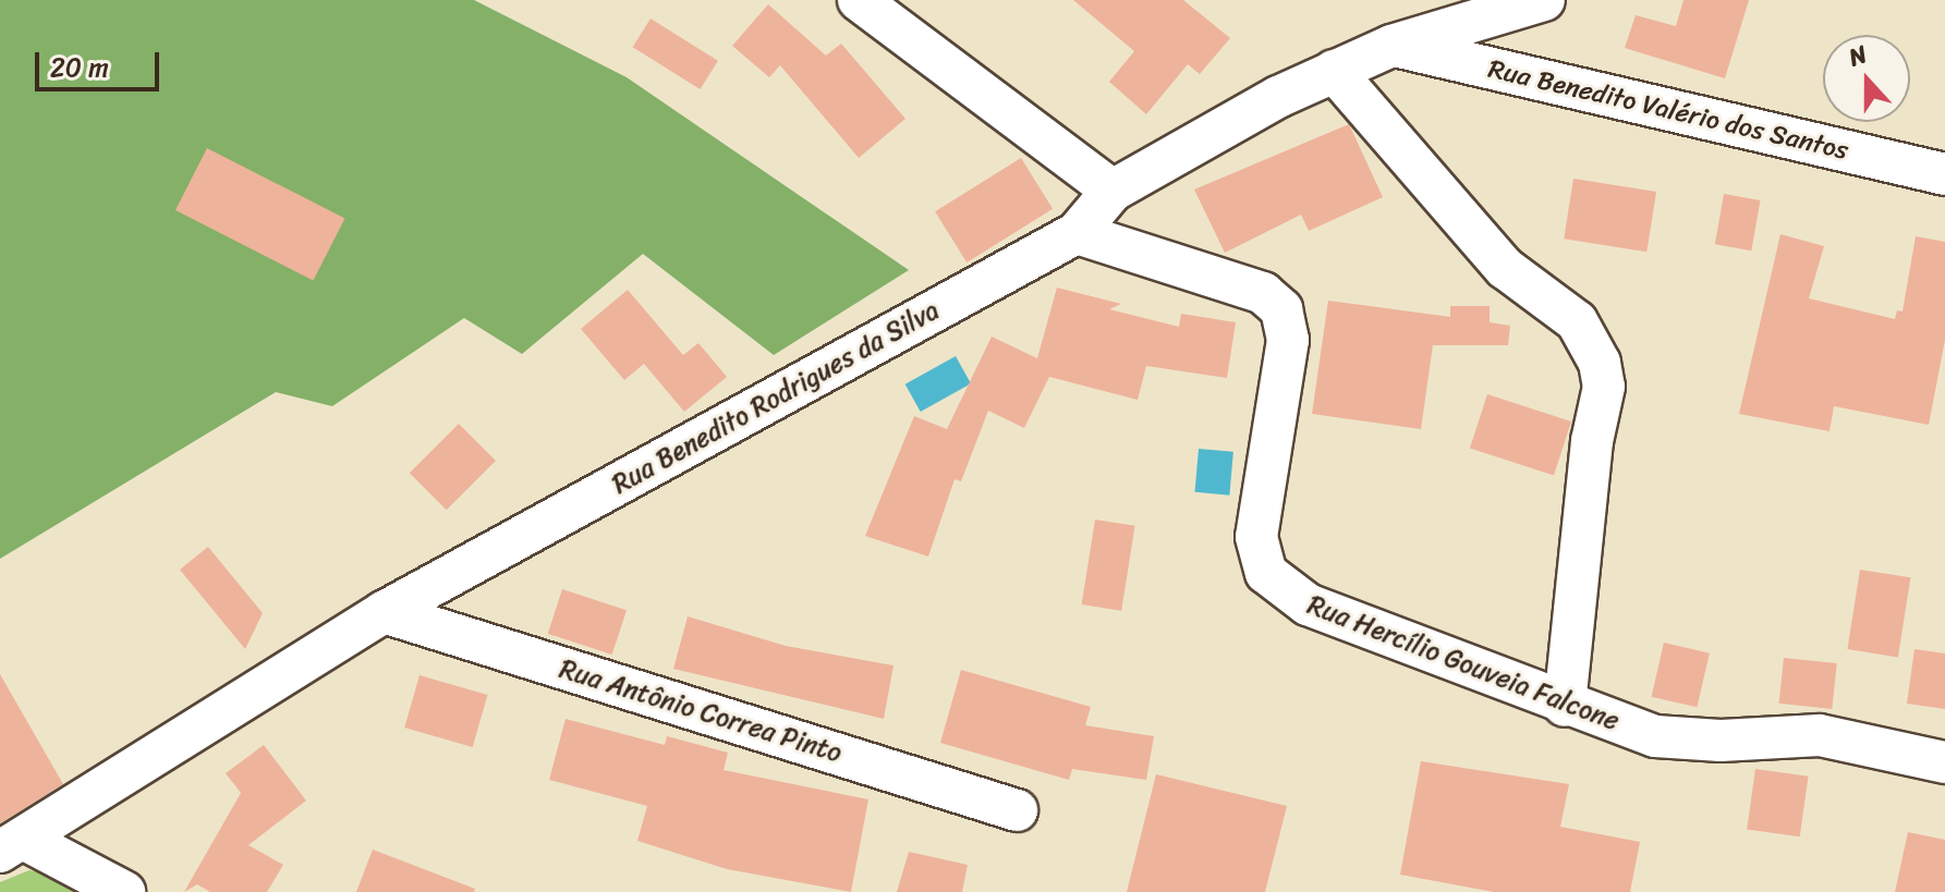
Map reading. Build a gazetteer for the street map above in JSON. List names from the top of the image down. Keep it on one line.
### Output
{"streets":{"street":["Rua Benedito Valério dos Santos","Rua Benedito Rodrigues da Silva","Rua Hercílio Gouveia Falcone","Rua Antônio Correa Pinto"]},"crossings":[["Rua Benedito Valério dos Santos","Rua Benedito Rodrigues da Silva"],["Rua Benedito Rodrigues da Silva","Rua Hercílio Gouveia Falcone"],["Rua Benedito Rodrigues da Silva","Rua Antônio Correa Pinto"]],"scale_bar":"20 m","north":"top"}
